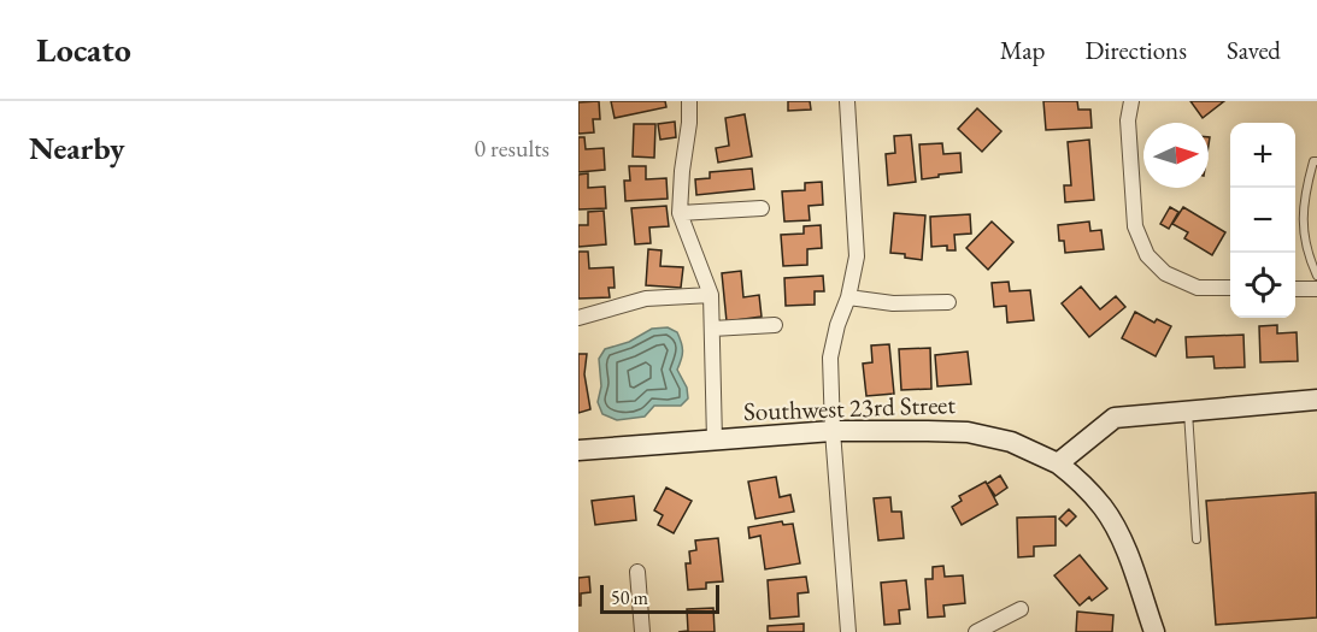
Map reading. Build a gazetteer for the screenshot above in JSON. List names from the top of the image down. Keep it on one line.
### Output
{"streets":{"street":["Southwest 23rd Street"]},"scale_bar":"50 m","north":"right","page":{"header":"Locato","nav":["Map","Directions","Saved"],"heading":["Nearby","0 results"],"map_buttons":["+","−"],"scale":"50 m"}}
